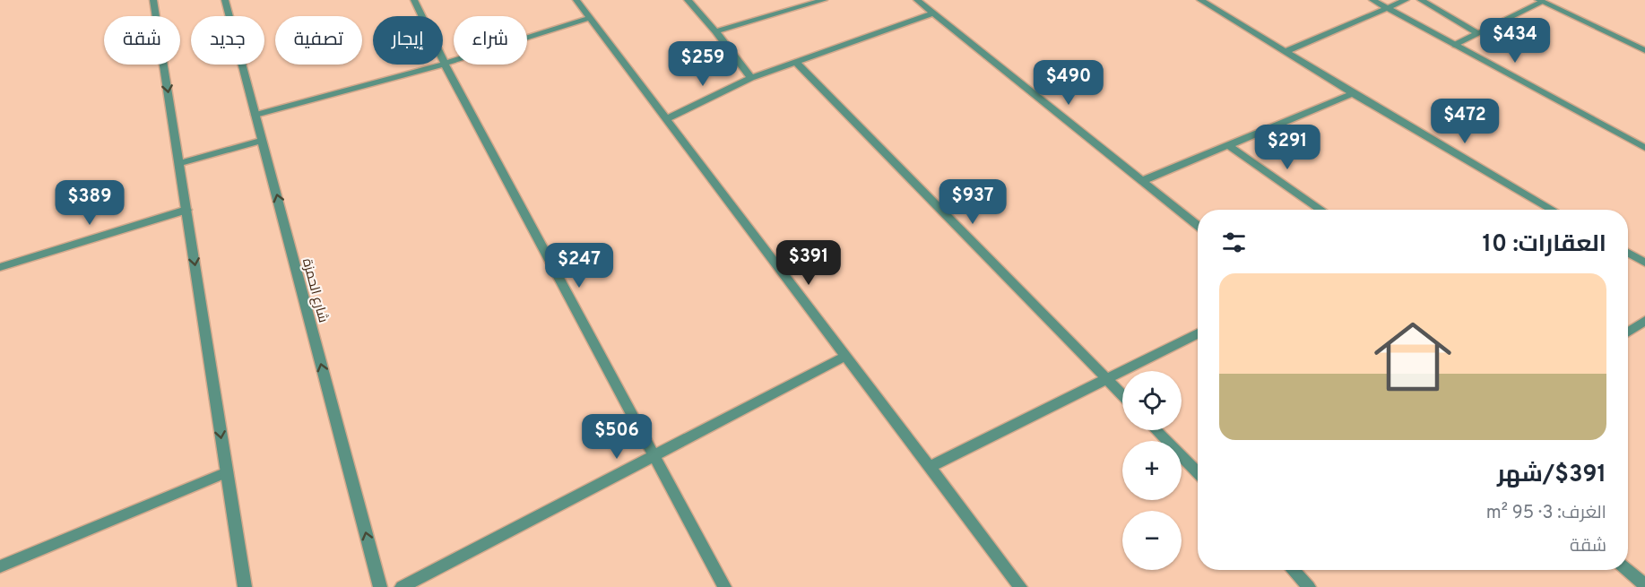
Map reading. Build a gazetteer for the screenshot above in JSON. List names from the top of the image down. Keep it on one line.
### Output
{"streets":{"street":["شارع الحمزة"]},"one_way":["شارع الحمزة"],"page":{"chip":["شراء","إيجار","تصفية","جديد","شقة"],"price":["$434","$259","$490","$472","$291","$937","$389","$391","$247","$506"],"heading":"العقارات: 10","list":[{"name":"$391/شهر","note":"الغرف: 3 · 95 m² · شقة"}],"map_buttons":["+","−"]}}
